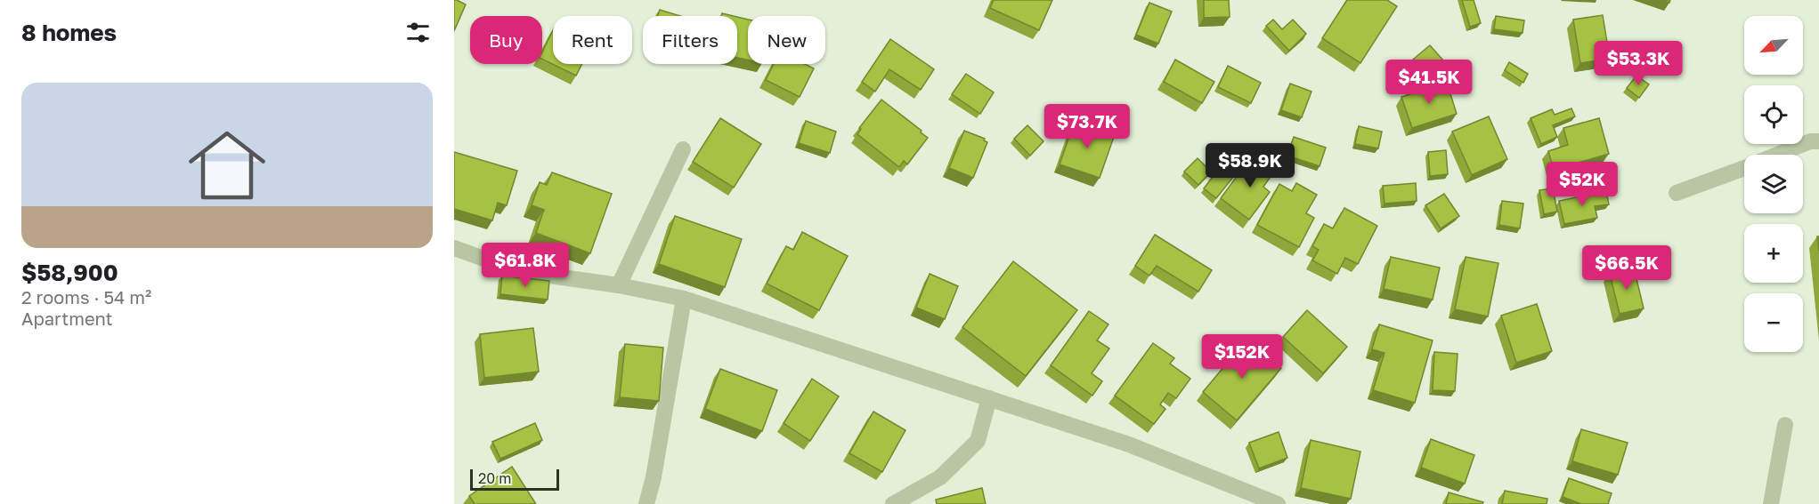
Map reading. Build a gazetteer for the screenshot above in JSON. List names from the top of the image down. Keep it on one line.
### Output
{"scale_bar":"20 m","north":"bottom left","page":{"heading":"8 homes","map_buttons":["+","−"],"chip":["Buy","Rent","Filters","New"],"price":["$53.3K","$41.5K","$73.7K","$58.9K","$52K","$61.8K","$66.5K","$152K"],"list":[{"name":"$58,900","note":"2 rooms · 54 m² · Apartment"}],"scale":"20 m"}}
